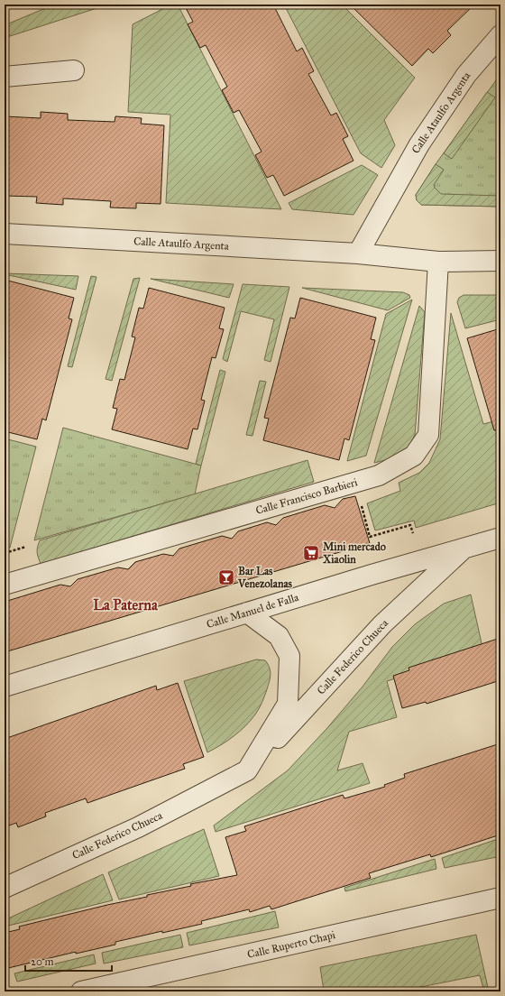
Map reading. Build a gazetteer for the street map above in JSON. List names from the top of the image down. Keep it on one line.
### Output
{"streets":{"street":["Calle Ataulfo Argenta","Calle Francisco Barbieri","Calle Manuel de Falla","Calle Federico Chueca","Calle Ruperto Chapi"]},"crossings":[["Calle Ataulfo Argenta","Calle Francisco Barbieri"],["Calle Manuel de Falla","Calle Federico Chueca"]],"districts":["La Paterna"],"places":{"supermarket":["Mini mercado Xiaolin"],"bar":["Bar Las Venezolanas"]},"scale_bar":"20 m"}
